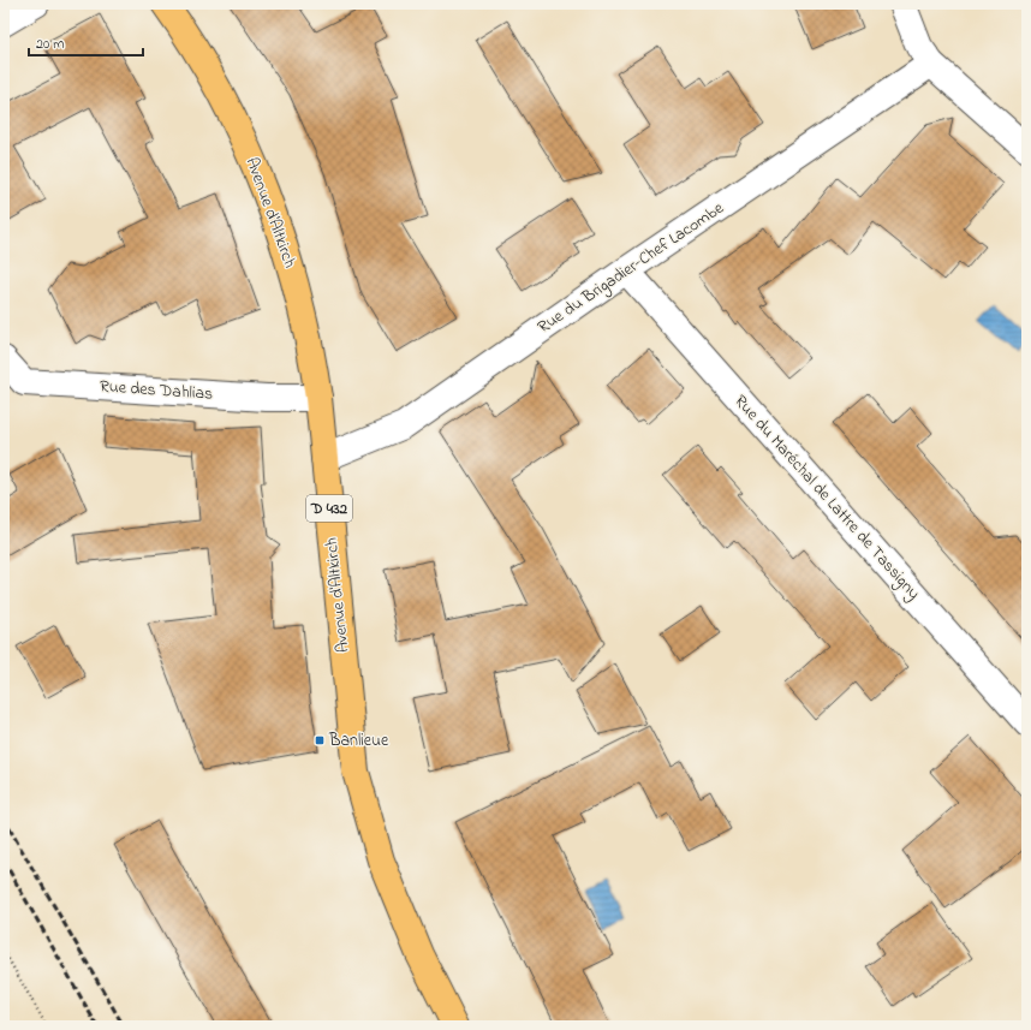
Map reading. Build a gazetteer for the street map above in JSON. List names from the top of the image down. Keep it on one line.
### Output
{"streets":{"main road":["Avenue d'Altkirch","D 432"],"street":["Rue du Brigadier-Chef Lacombe","Rue des Dahlias","Rue du Maréchal de Lattre de Tassigny"]},"crossings":[["Avenue d'Altkirch","Rue du Brigadier-Chef Lacombe"],["Avenue d'Altkirch","Rue des Dahlias"],["Rue du Brigadier-Chef Lacombe","Rue du Maréchal de Lattre de Tassigny"]],"places":{"transit":["Banlieue"]},"scale_bar":"20 m"}
